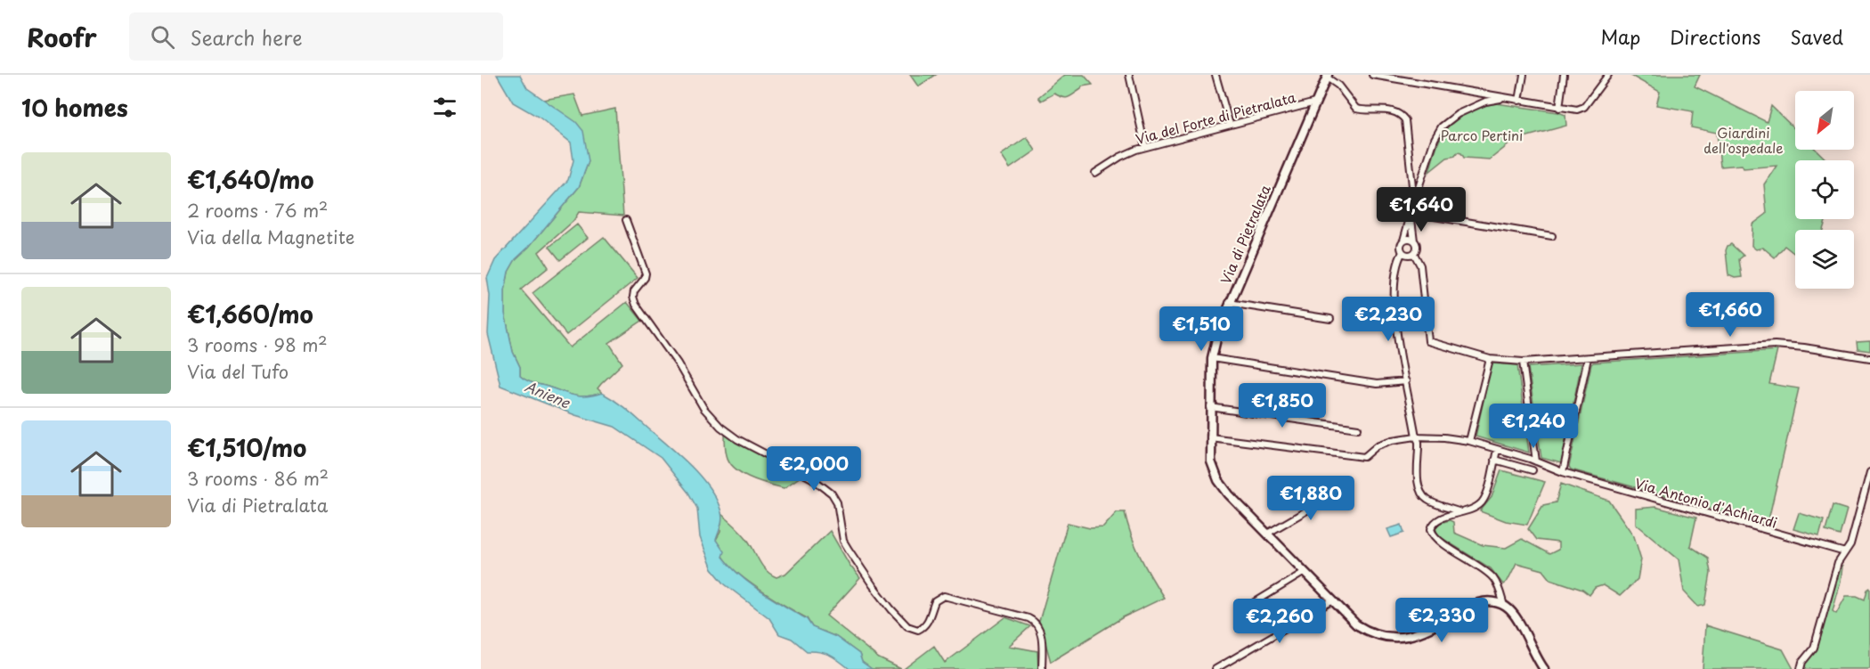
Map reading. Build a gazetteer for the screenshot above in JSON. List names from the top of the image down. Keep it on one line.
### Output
{"streets":{"street":["Via del Forte di Pietralata","Via di Pietralata","Via Antonio d'Achiardi"]},"crossings":[["Via del Forte di Pietralata","Via di Pietralata"],["Via di Pietralata","Via Antonio d'Achiardi"]],"water":["Aniene"],"parks":["Giardini dell'ospedale","Parco Pertini"],"north":"bottom left","page":{"header":"Roofr","search":"Search here","nav":["Map","Directions","Saved"],"heading":"10 homes","list":[{"name":"€1,640/mo","note":"2 rooms · 76 m² · Via della Magnetite"},{"name":"€1,660/mo","note":"3 rooms · 98 m² · Via del Tufo"},{"name":"€1,510/mo","note":"3 rooms · 86 m² · Via di Pietralata"}],"price":["€1,640","€1,660","€2,230","€1,510","€1,850","€1,240","€2,000","€1,880","€2,330","€2,260"]}}
